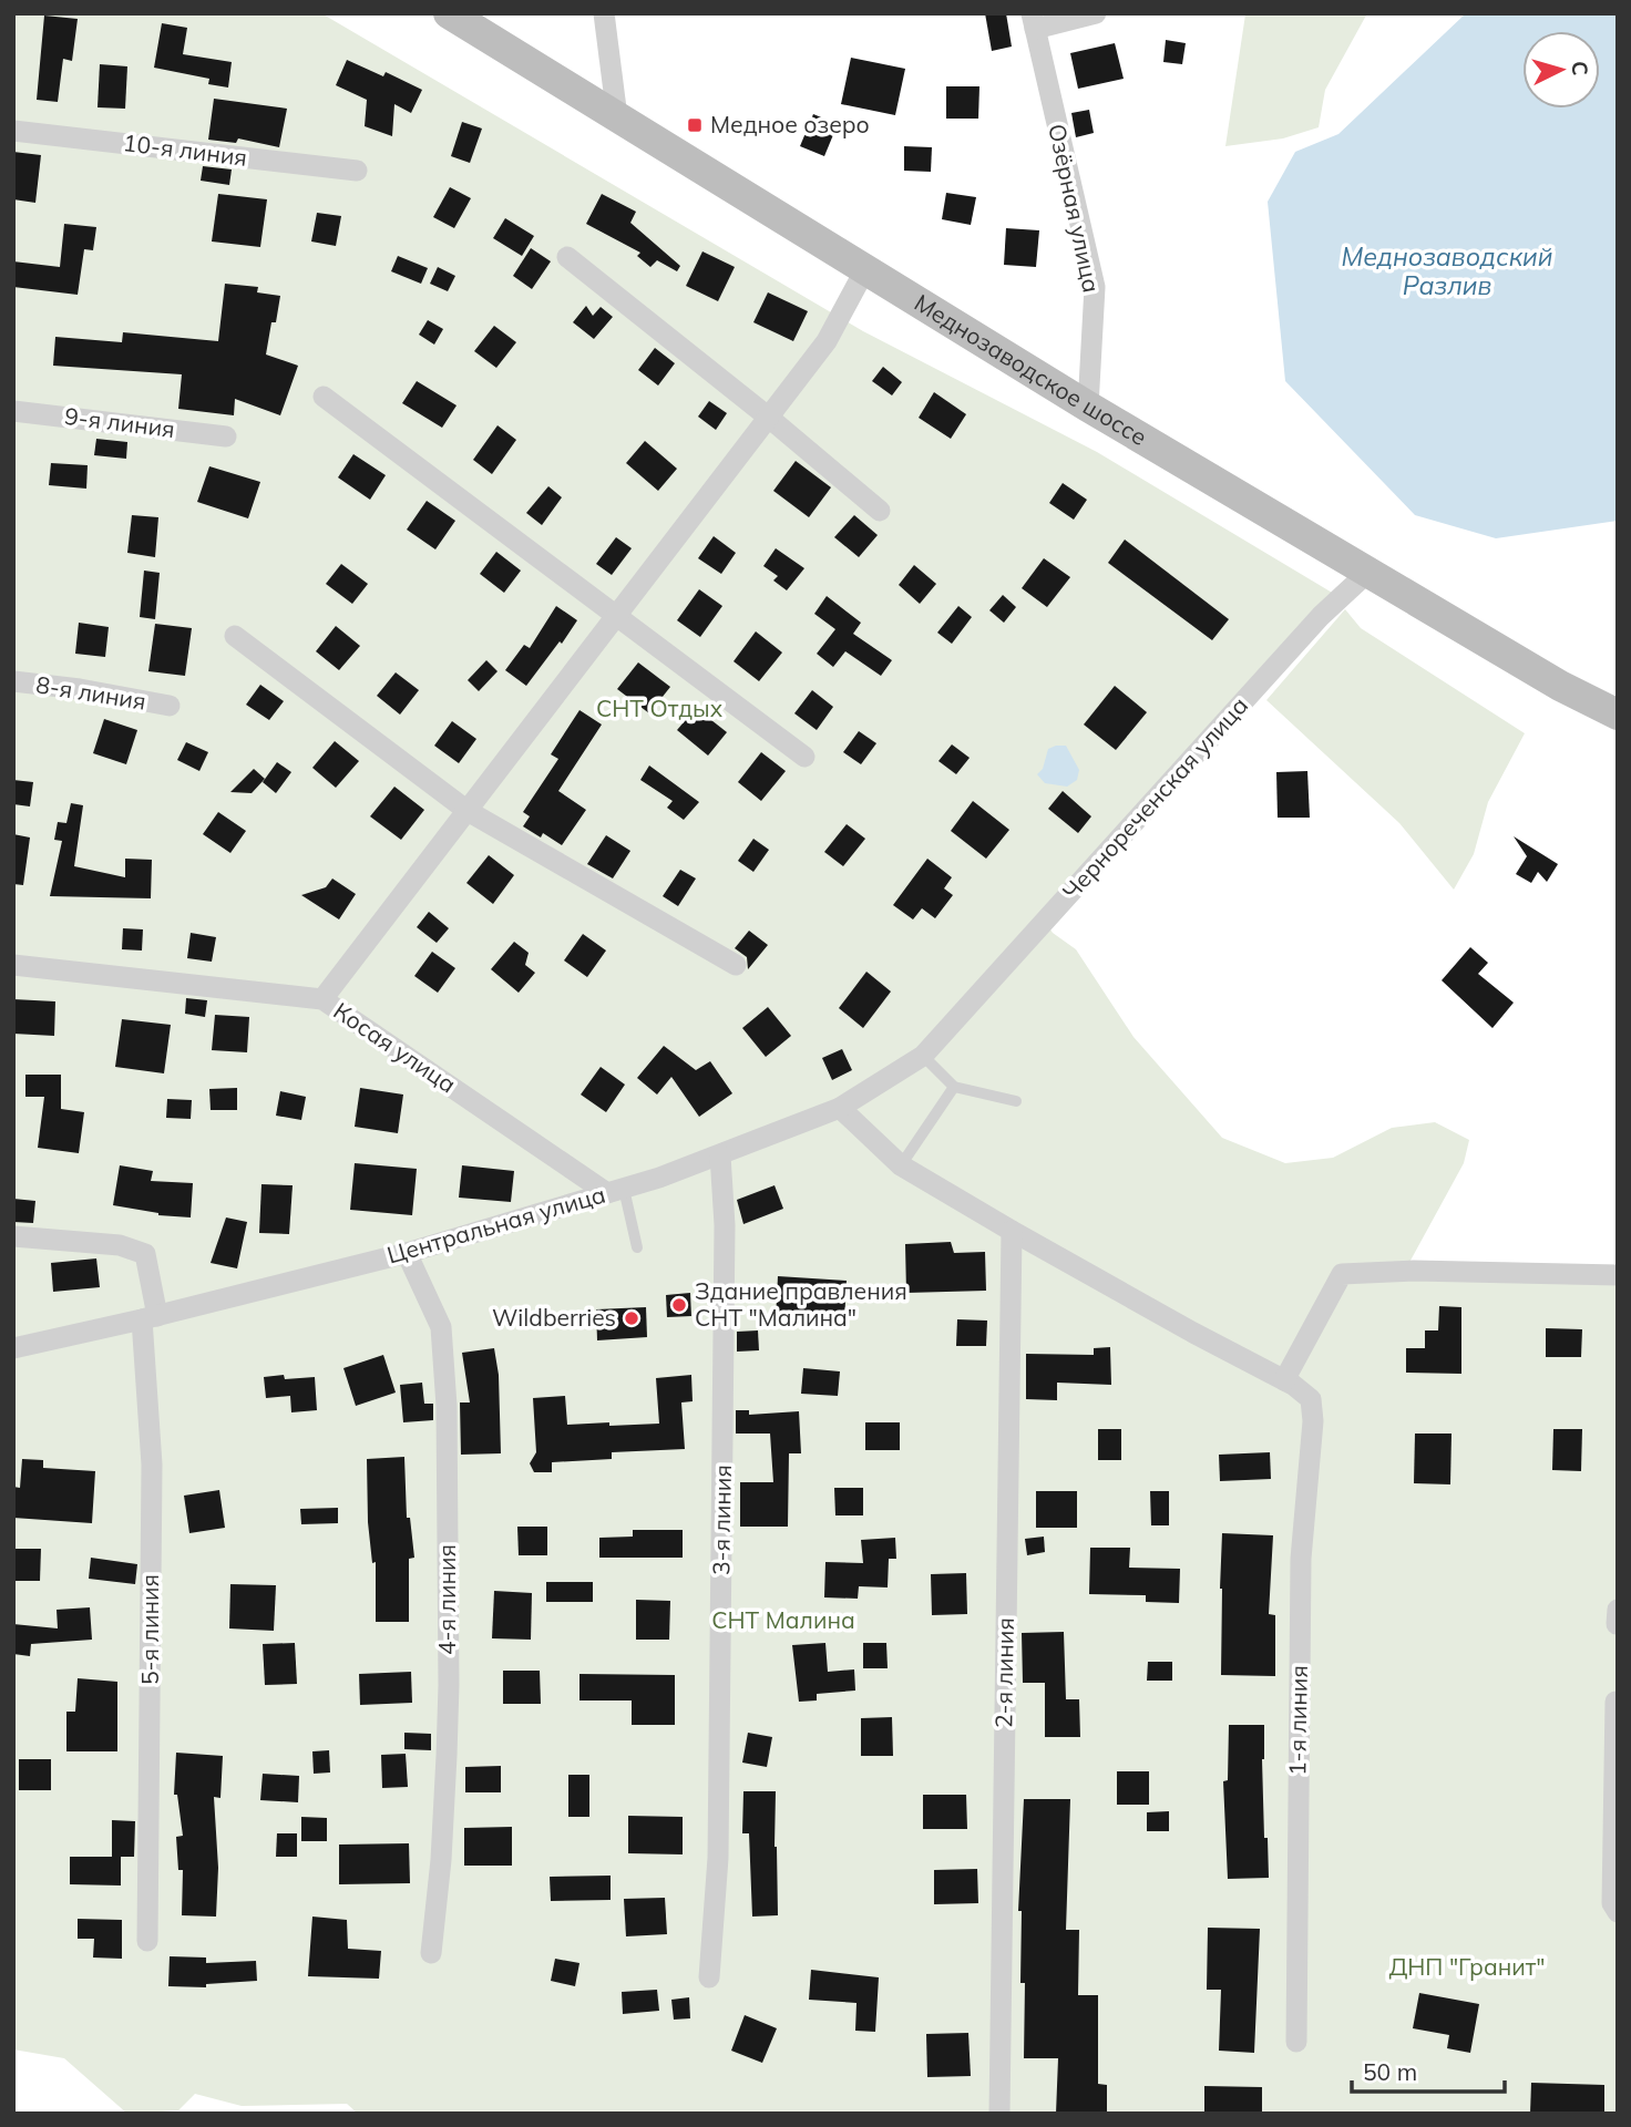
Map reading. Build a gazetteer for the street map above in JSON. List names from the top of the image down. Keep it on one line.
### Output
{"streets":{"main road":["Меднозаводское шоссе"],"street":["10-я линия","Озёрная улица","9-я линия","8-я линия","Чернореченская улица","Косая улица","Центральная улица","3-я линия","4-я линия","5-я линия","2-я линия","1-я линия"]},"crossings":[["Озёрная улица","Меднозаводское шоссе"],["Меднозаводское шоссе","Чернореченская улица"],["Чернореченская улица","Центральная улица"],["Косая улица","Центральная улица"],["Центральная улица","3-я линия"],["Центральная улица","4-я линия"],["Центральная улица","5-я линия"]],"water":["Меднозаводский Разлив"],"parks":["СНТ Отдых","СНТ Малина","ДНП \"Гранит\""],"places":{"transit":["Медное озеро"],"other":["Здание правления СНТ \"Малина\"","Wildberries"]},"scale_bar":"50 m","north":"right"}
